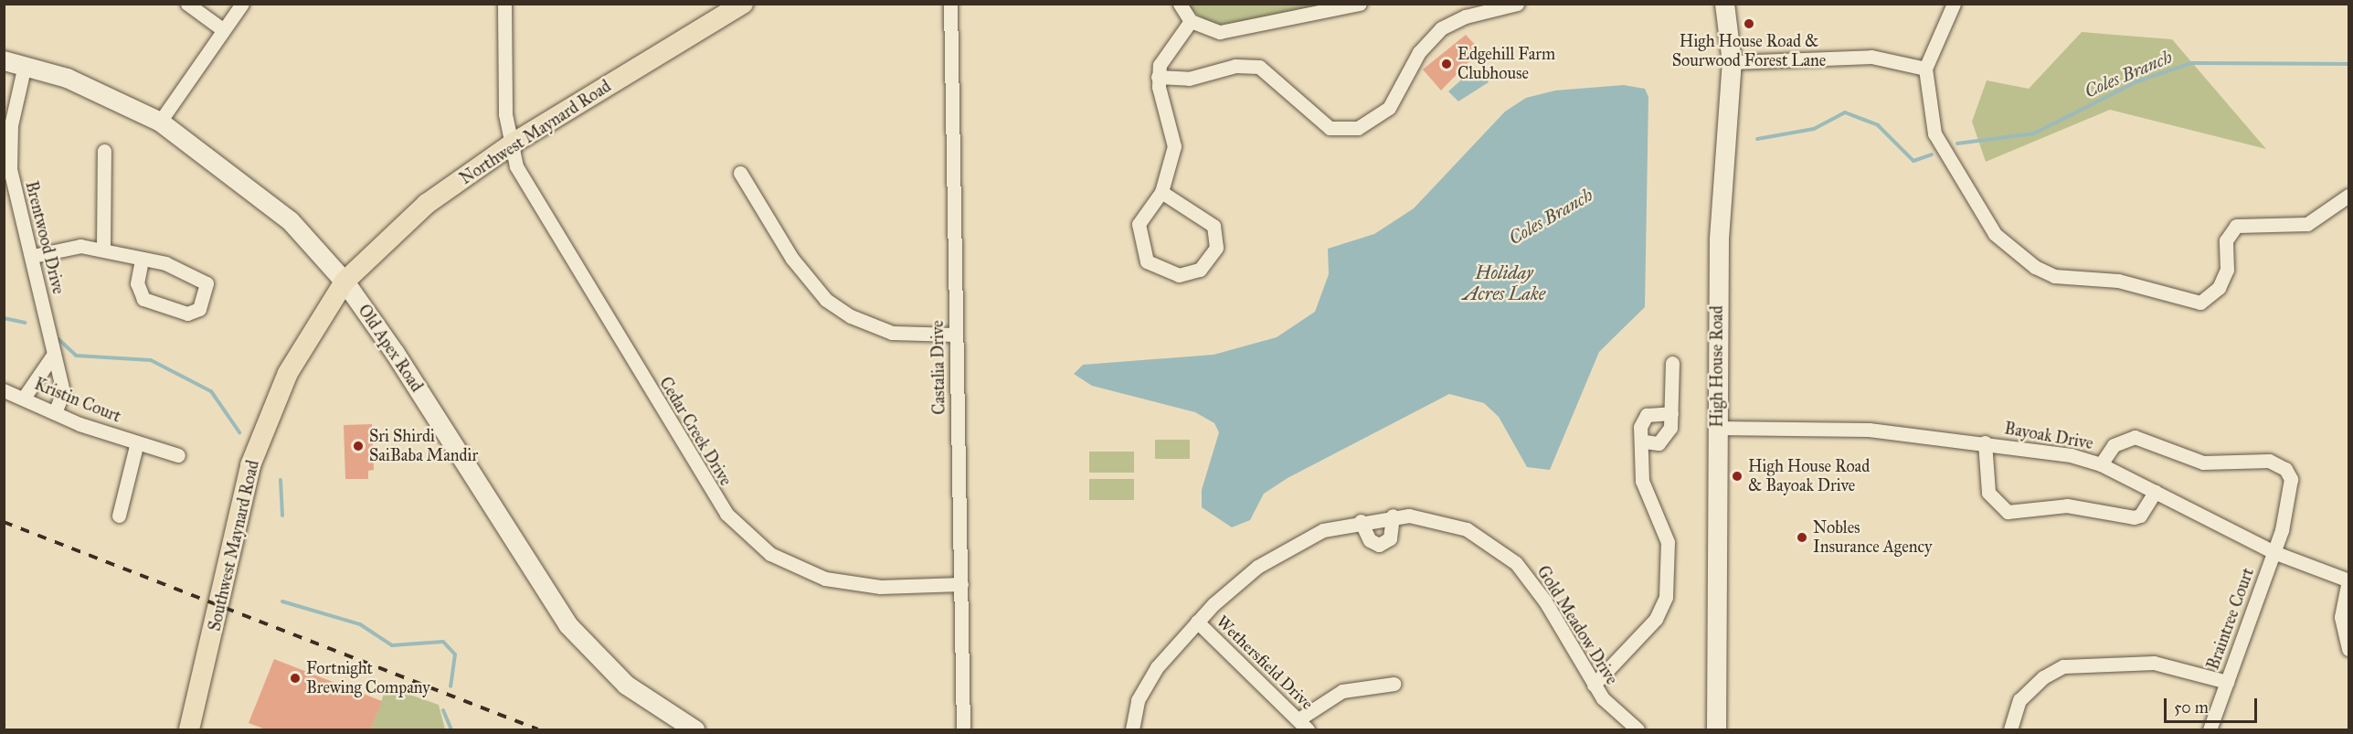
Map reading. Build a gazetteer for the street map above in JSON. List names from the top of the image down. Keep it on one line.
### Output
{"streets":{"main road":["Northwest Maynard Road","Old Apex Road","High House Road","Southwest Maynard Road"],"street":["Brentwood Drive","Castalia Drive","Kristin Court","Cedar Creek Drive","Bayoak Drive","Braintree Court","Gold Meadow Drive","Wethersfield Drive"]},"crossings":[["Northwest Maynard Road","Old Apex Road"],["Northwest Maynard Road","Cedar Creek Drive"],["Northwest Maynard Road","Southwest Maynard Road"],["Brentwood Drive","Old Apex Road"],["Brentwood Drive","Kristin Court"],["Old Apex Road","Southwest Maynard Road"],["High House Road","Bayoak Drive"],["Castalia Drive","Cedar Creek Drive"],["Bayoak Drive","Braintree Court"],["Gold Meadow Drive","Wethersfield Drive"]],"water":["Coles Branch","Holiday Acres Lake"],"places":["High House Road & Sourwood Forest Lane","Edgehill Farm Clubhouse","Sri Shirdi SaiBaba Mandir","High House Road & Bayoak Drive","Nobles Insurance Agency","Fortnight Brewing Company"],"scale_bar":"50 m"}
